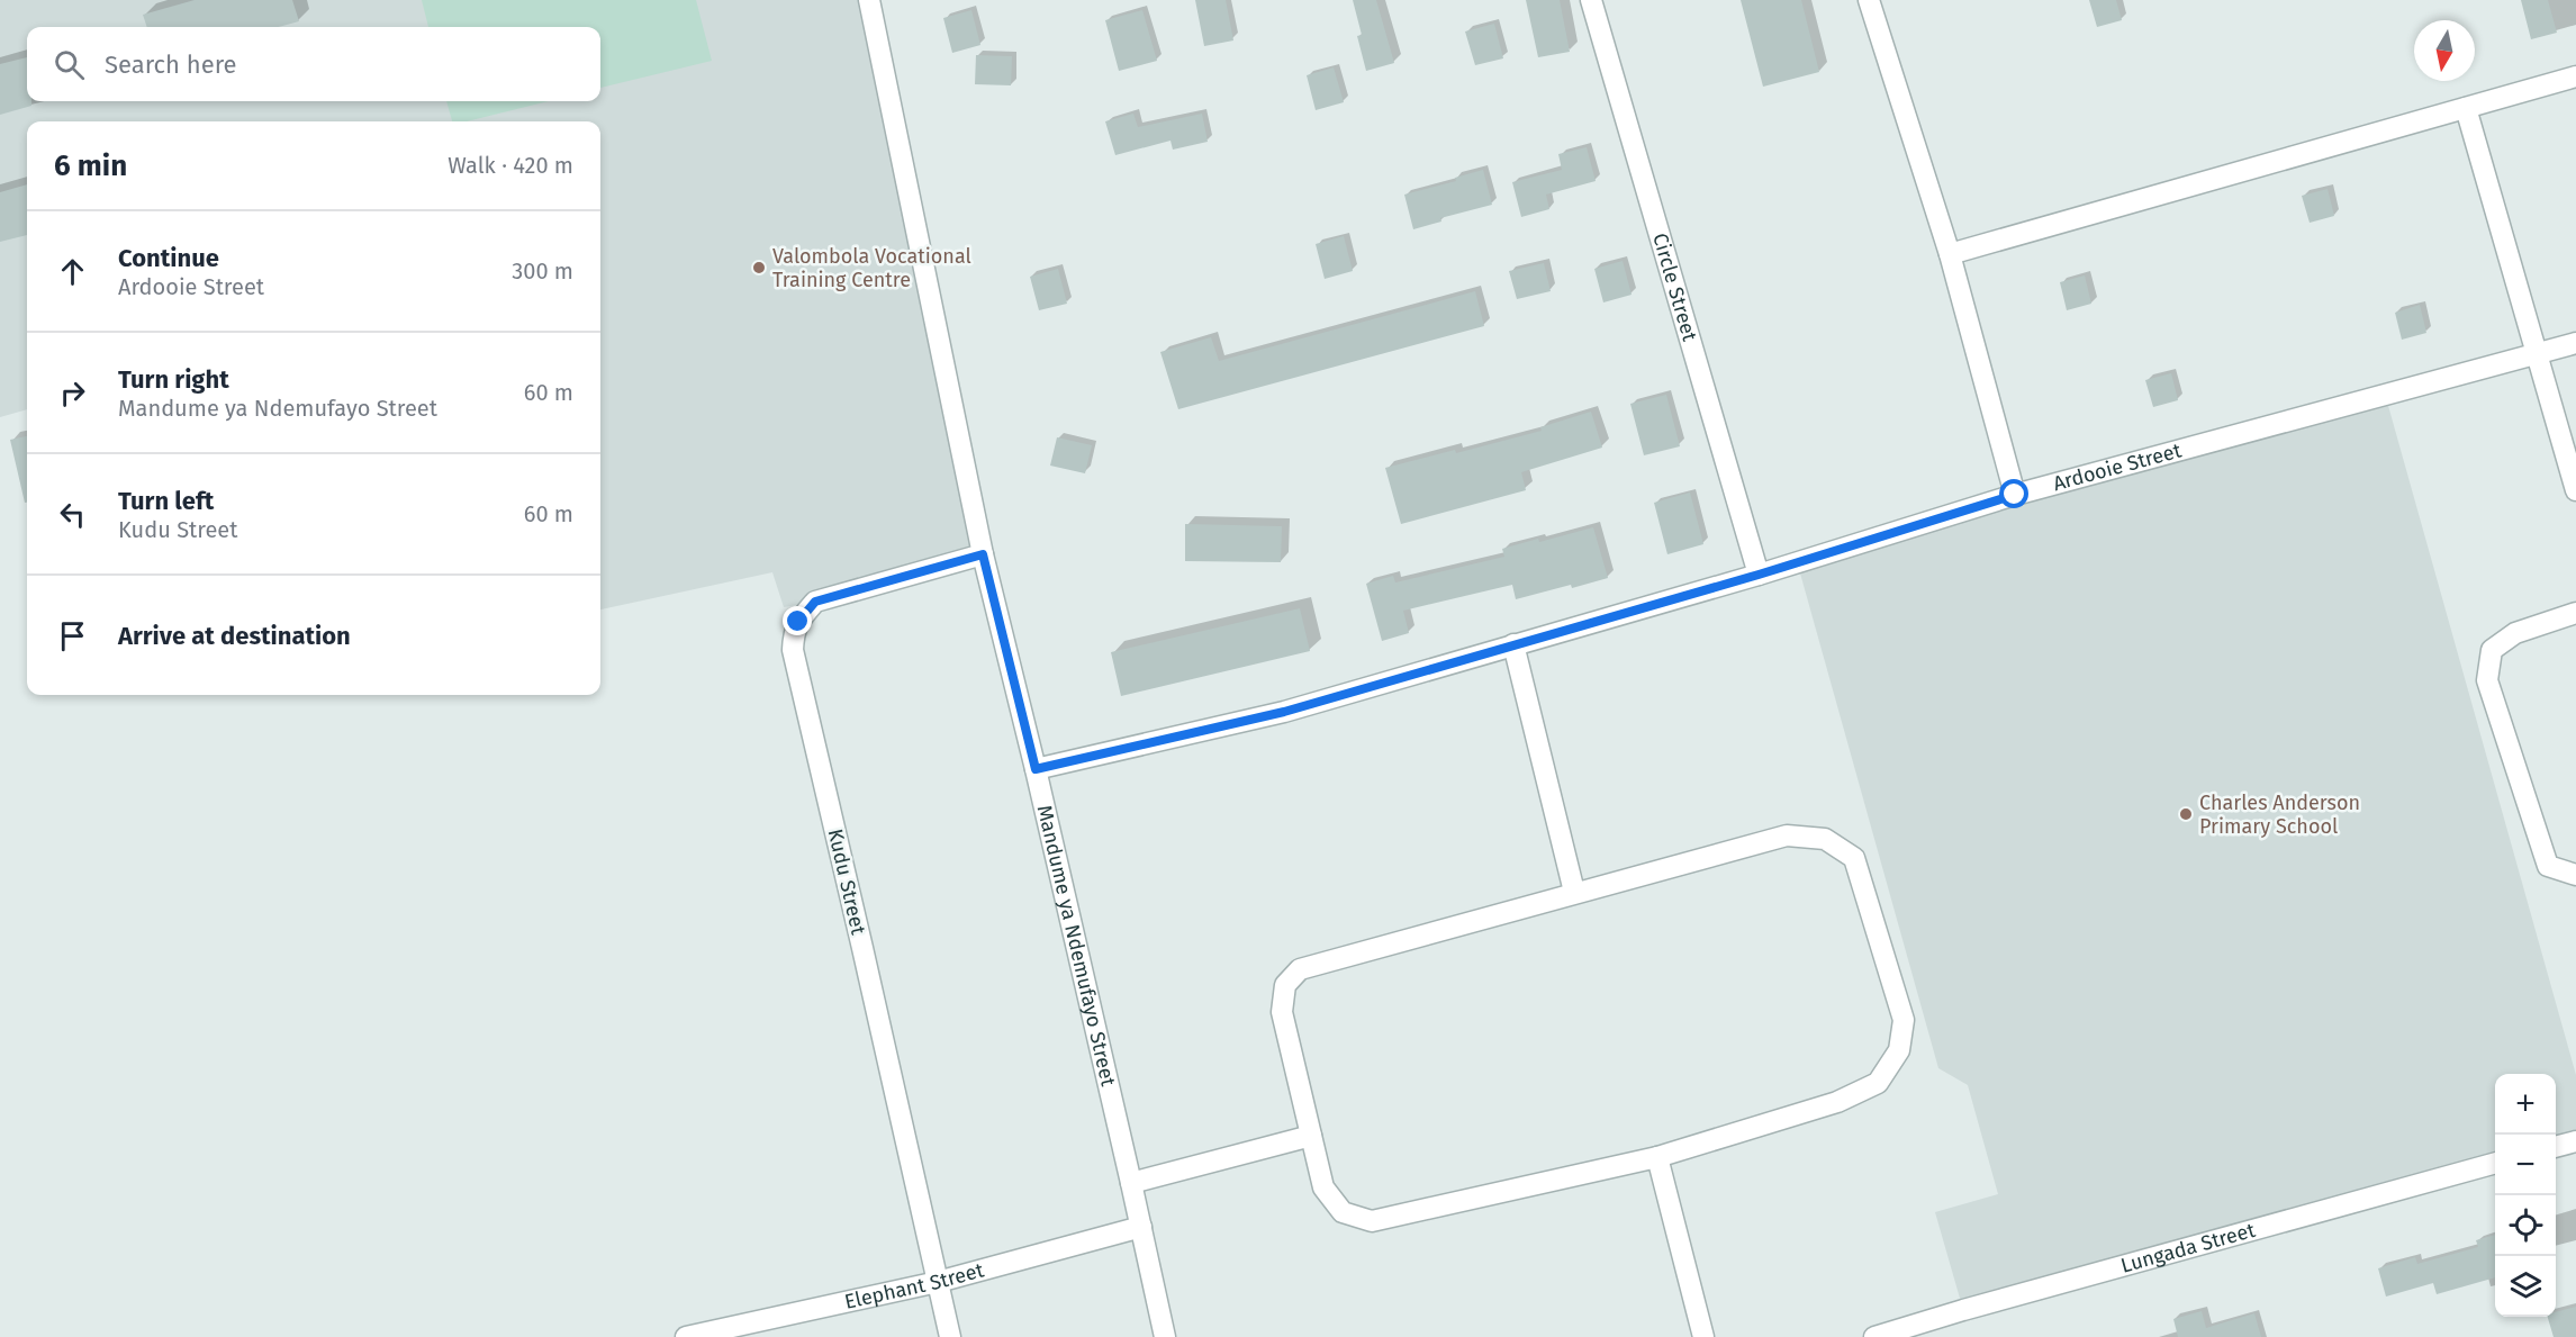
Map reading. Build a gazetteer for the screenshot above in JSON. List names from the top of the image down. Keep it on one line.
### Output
{"streets":{"street":["Circle Street","Ardooie Street","Kudu Street","Mandume ya Ndemufayo Street","Lungada Street","Elephant Street"]},"crossings":[["Circle Street","Ardooie Street"],["Ardooie Street","Mandume ya Ndemufayo Street"],["Kudu Street","Mandume ya Ndemufayo Street"],["Kudu Street","Elephant Street"],["Mandume ya Ndemufayo Street","Elephant Street"]],"places":["Valombola Vocational Training Centre","Charles Anderson Primary School"],"north":"bottom","page":{"search":"Search here","heading":["6 min","Walk · 420 m"],"list":[["Continue","Ardooie Street","300 m"],["Turn right","Mandume ya Ndemufayo Street","60 m"],["Turn left","Kudu Street","60 m"],"Arrive at destination"],"map_buttons":["+","−"]}}
